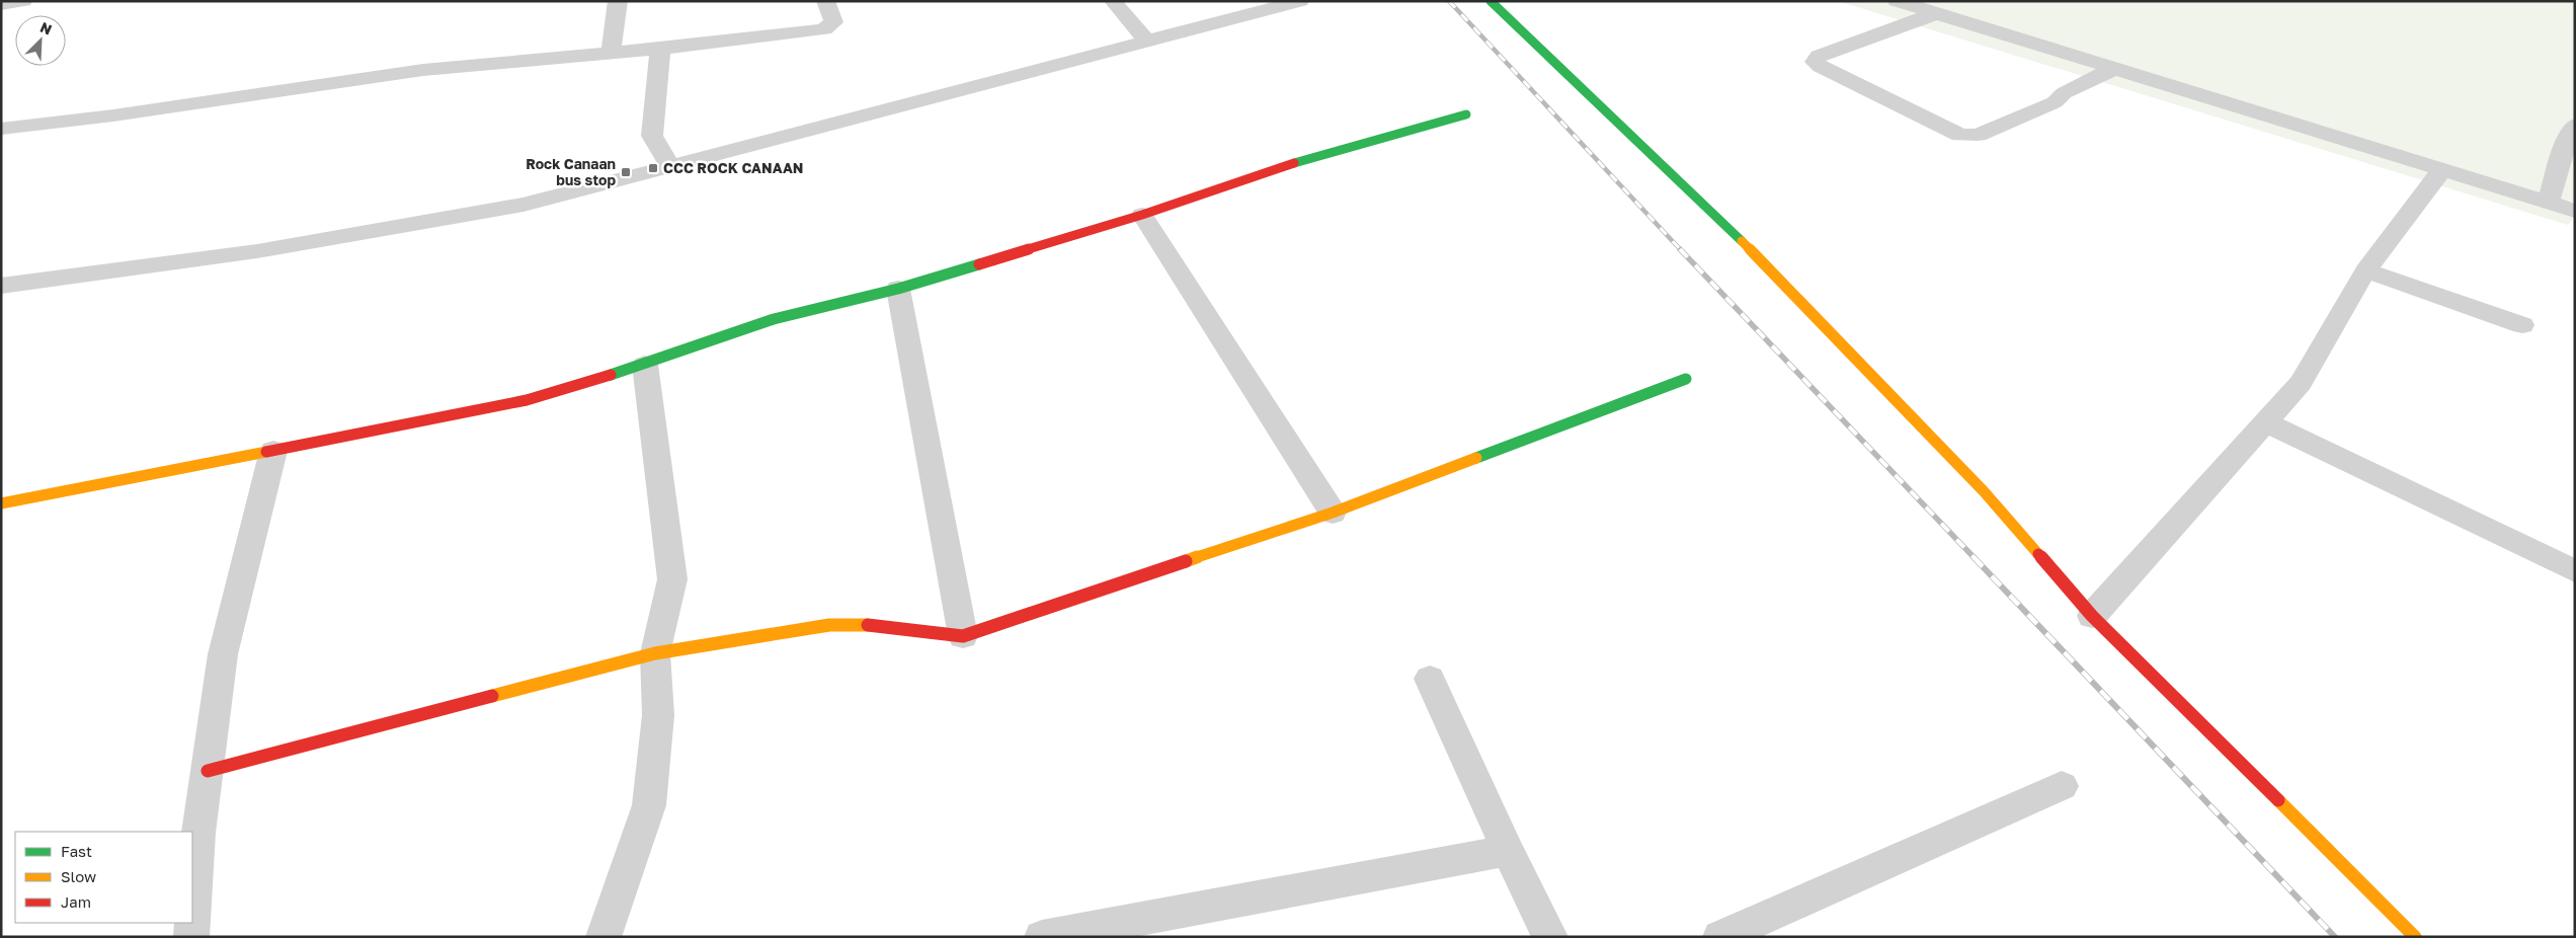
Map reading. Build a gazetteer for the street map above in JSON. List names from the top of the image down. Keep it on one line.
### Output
{"places":{"transit":["CCC ROCK CANAAN","Rock Canaan bus stop"]},"legend":["Fast","Slow","Jam"],"north":"top right"}
